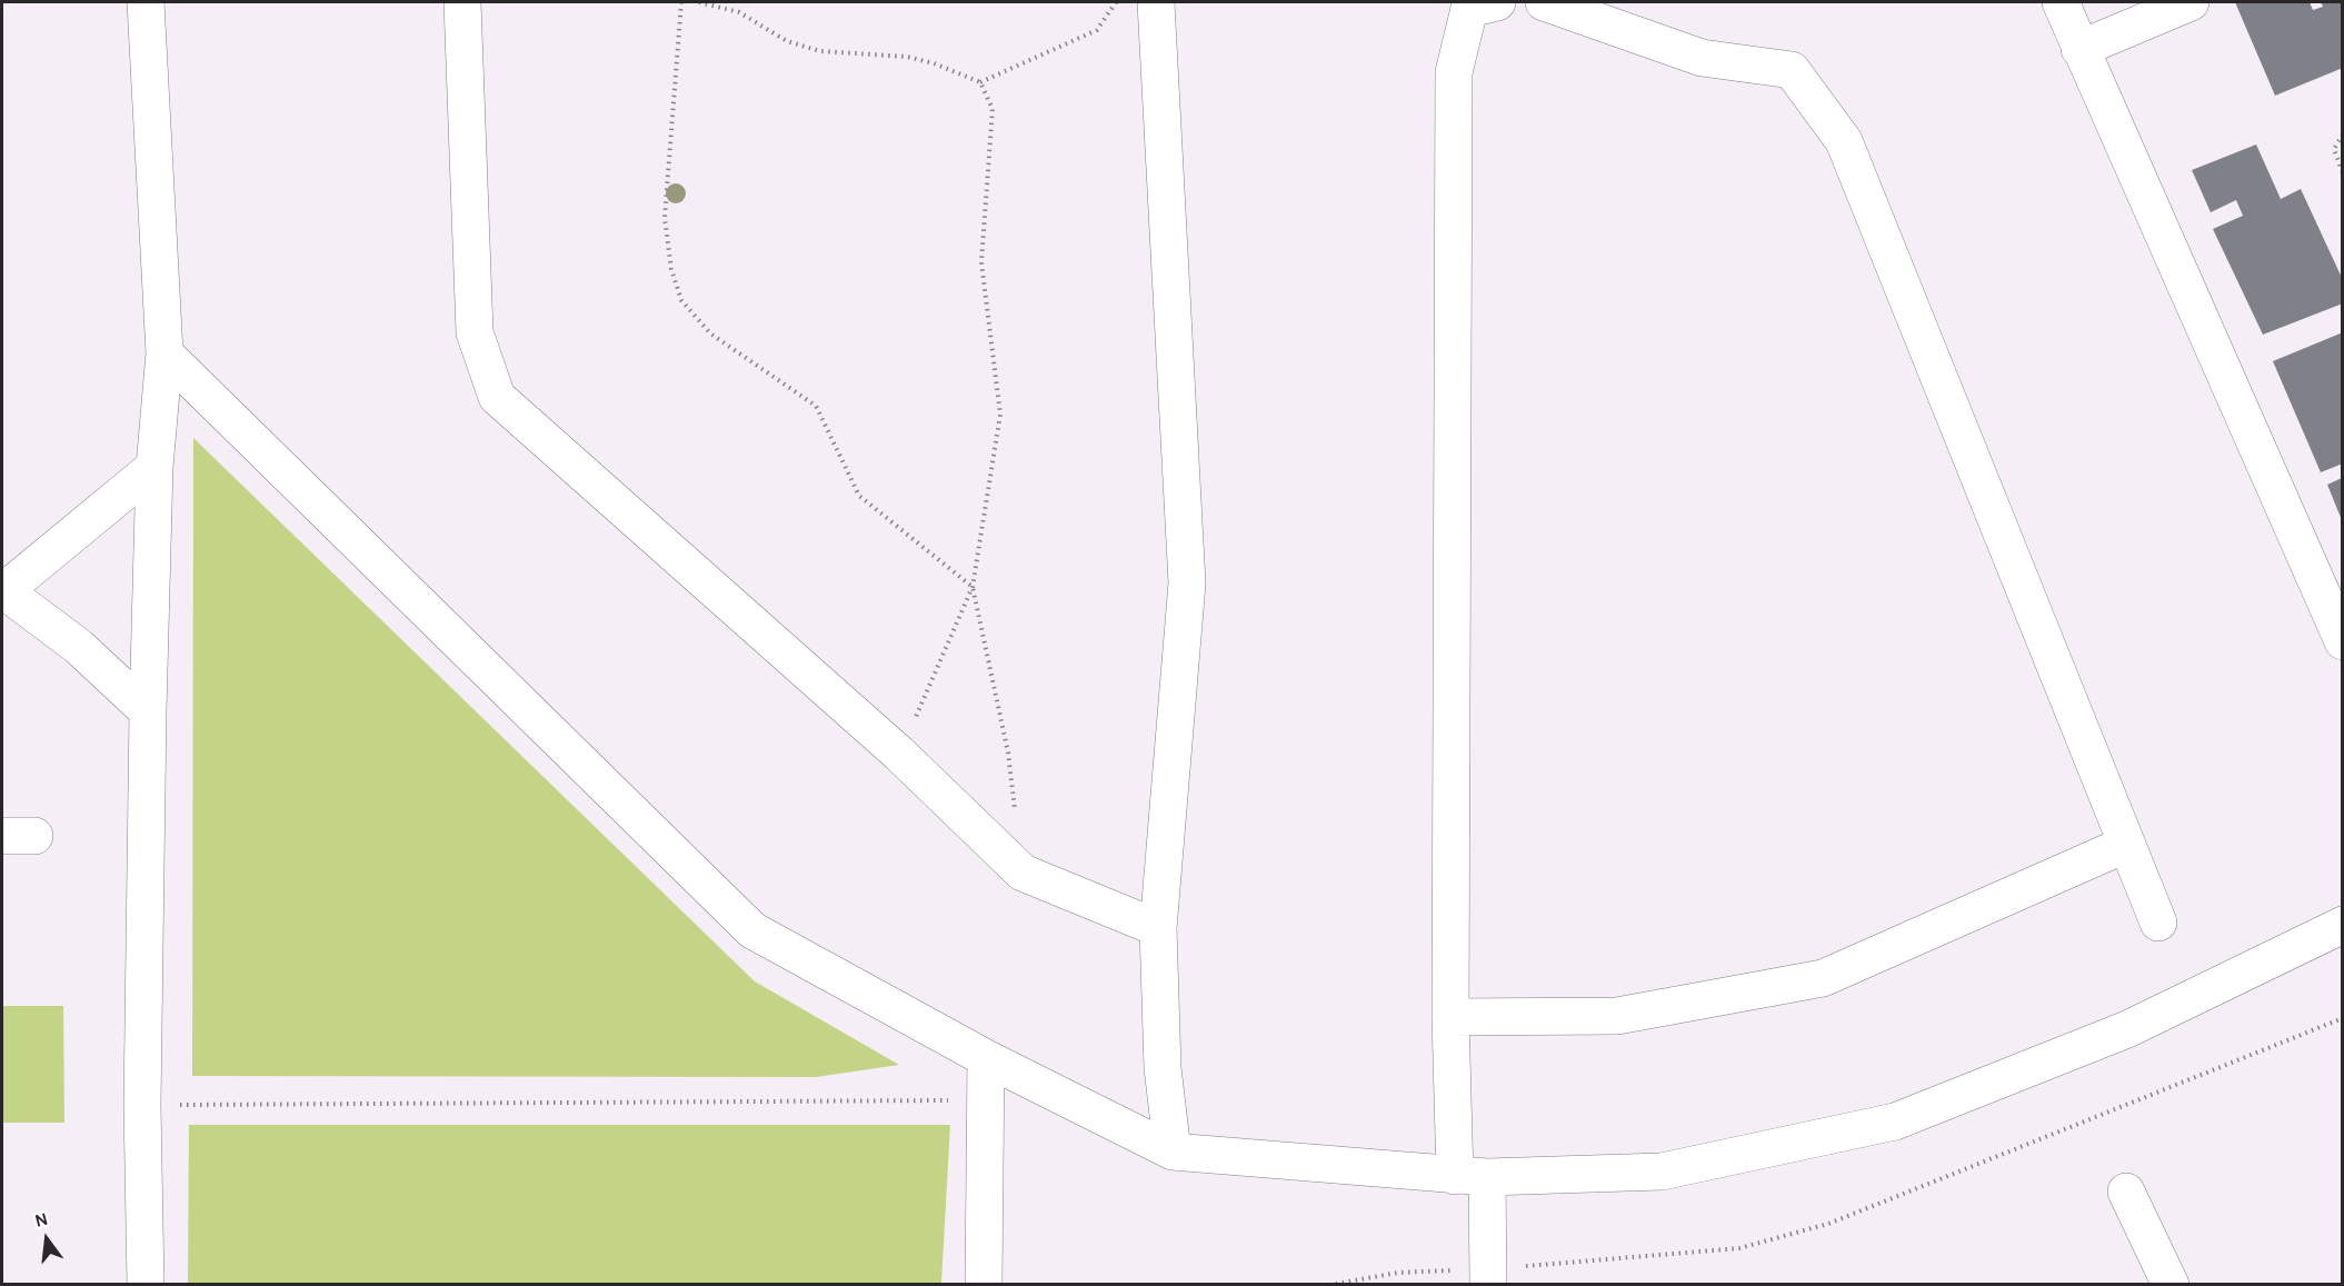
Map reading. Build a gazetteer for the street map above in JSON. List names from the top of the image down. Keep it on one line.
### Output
{"north":"top"}
